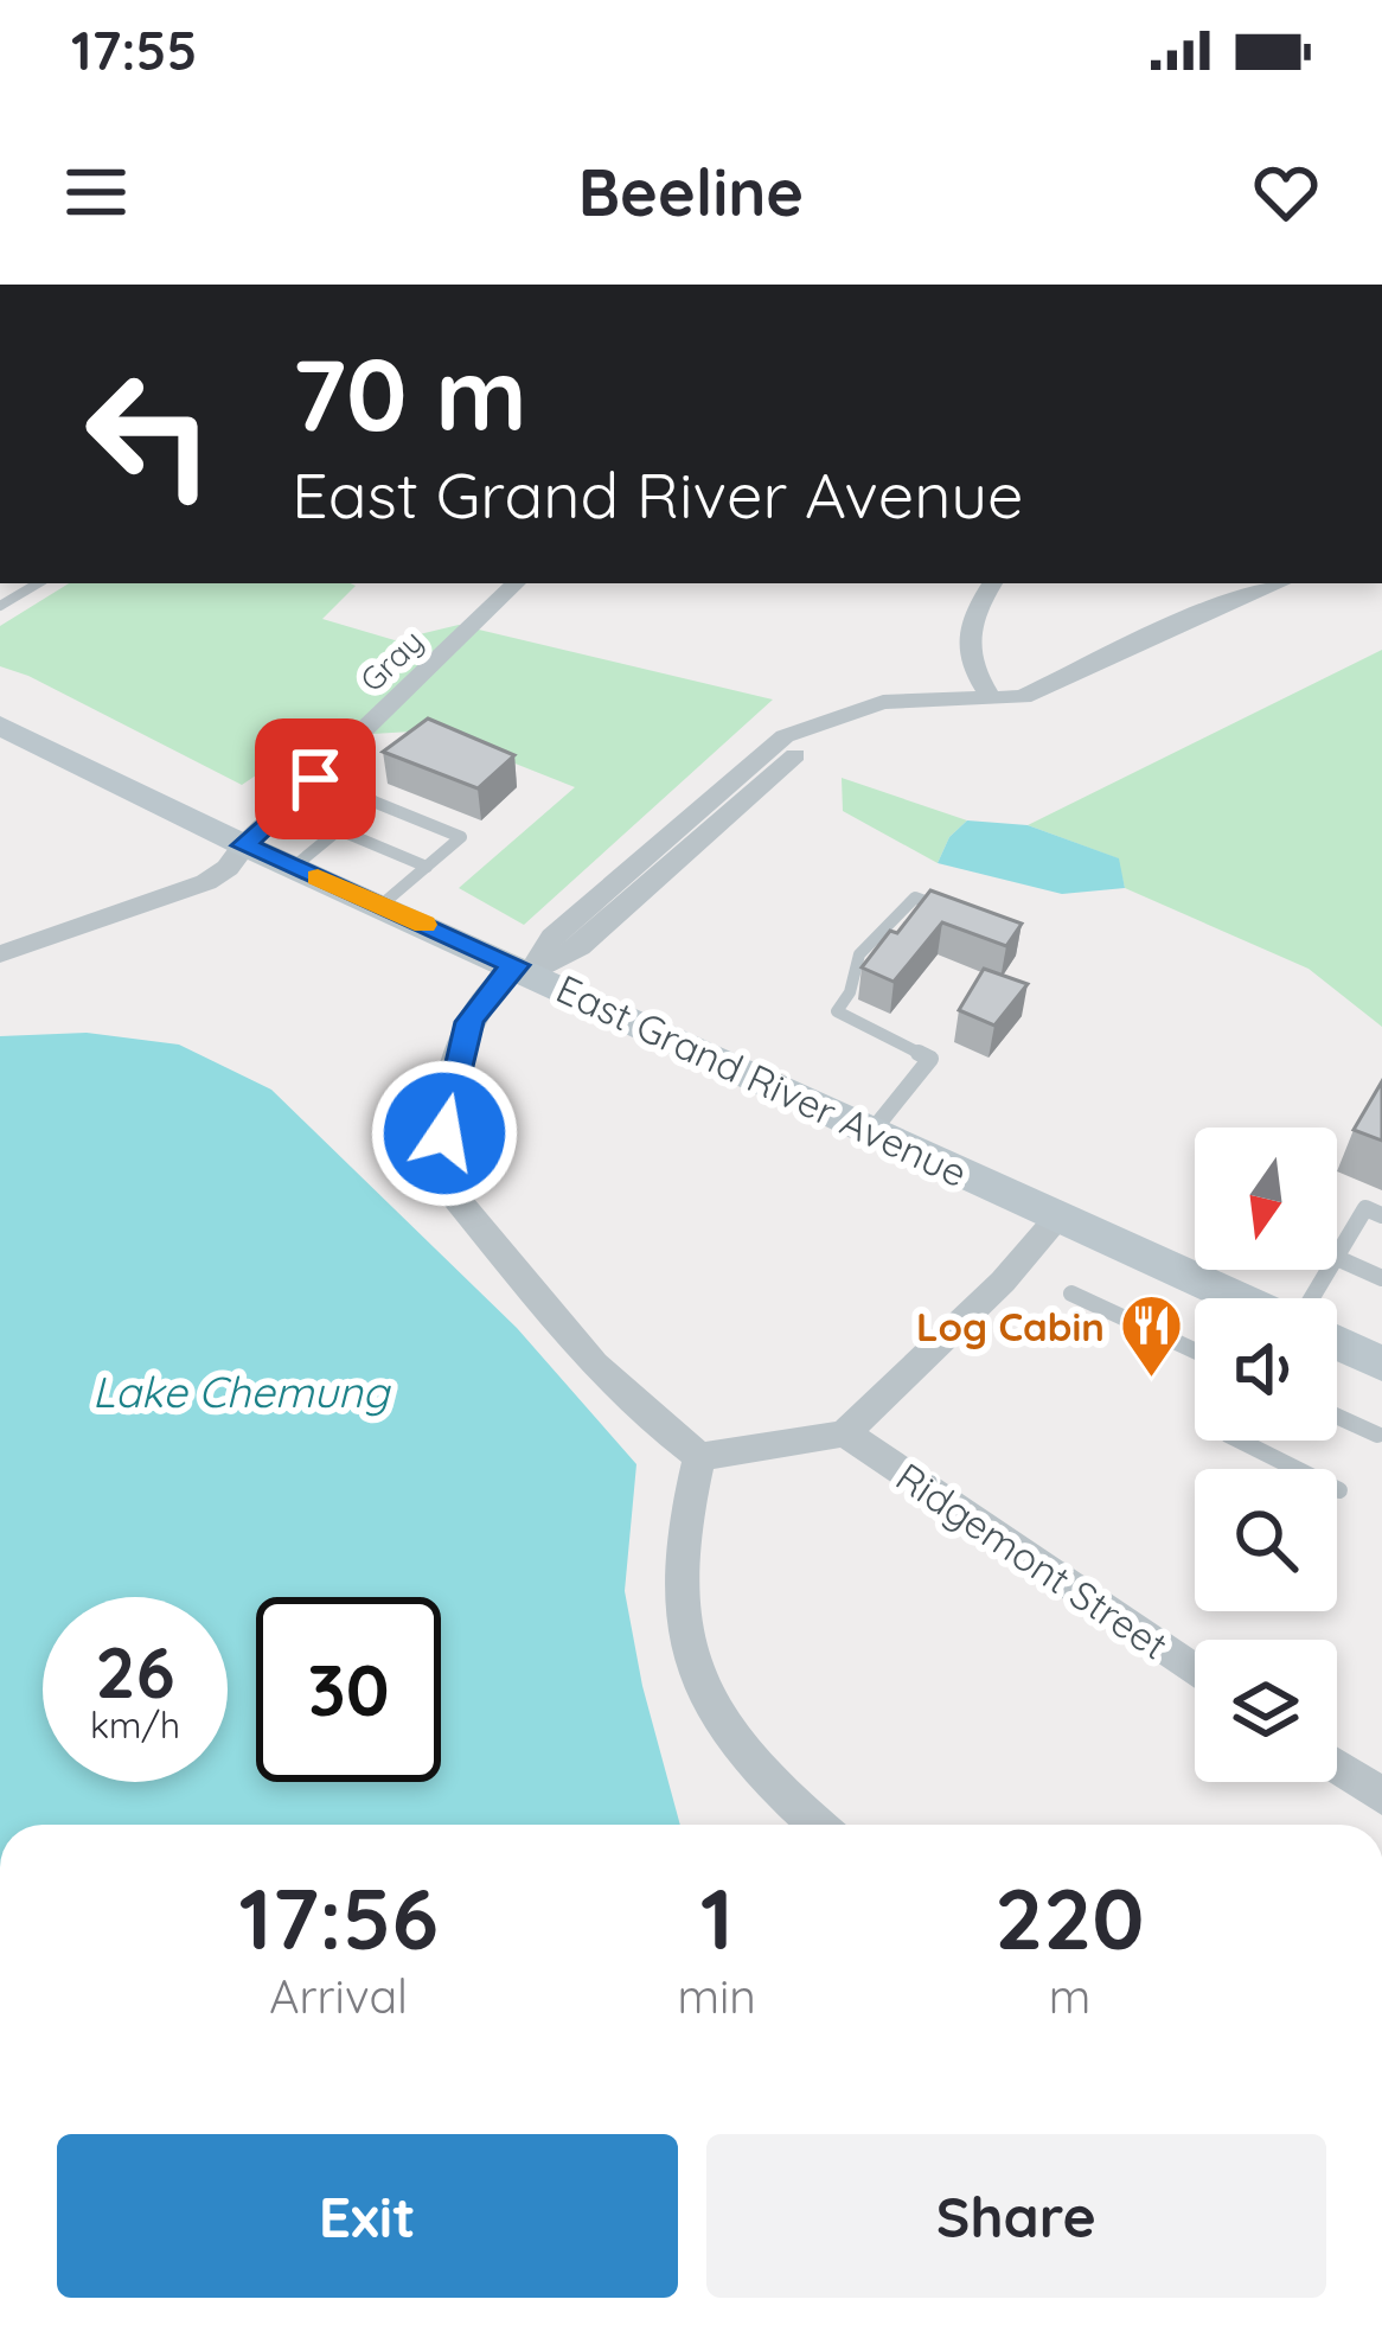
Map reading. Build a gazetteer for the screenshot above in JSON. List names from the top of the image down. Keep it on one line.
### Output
{"streets":{"main road":["East Grand River Avenue"],"street":["Gray","Ridgemont Street"]},"crossings":[["Gray","East Grand River Avenue"]],"water":["Lake Chemung"],"places":{"restaurant":["Log Cabin"]},"north":"bottom","page":{"status":"17:55","header":"Beeline","turn":["70 m","East Grand River Avenue"],"speed":"26 km/h","limit":"30","eta":["17:56","Arrival","1","min","220","m"],"buttons":["Exit","Share"]}}
